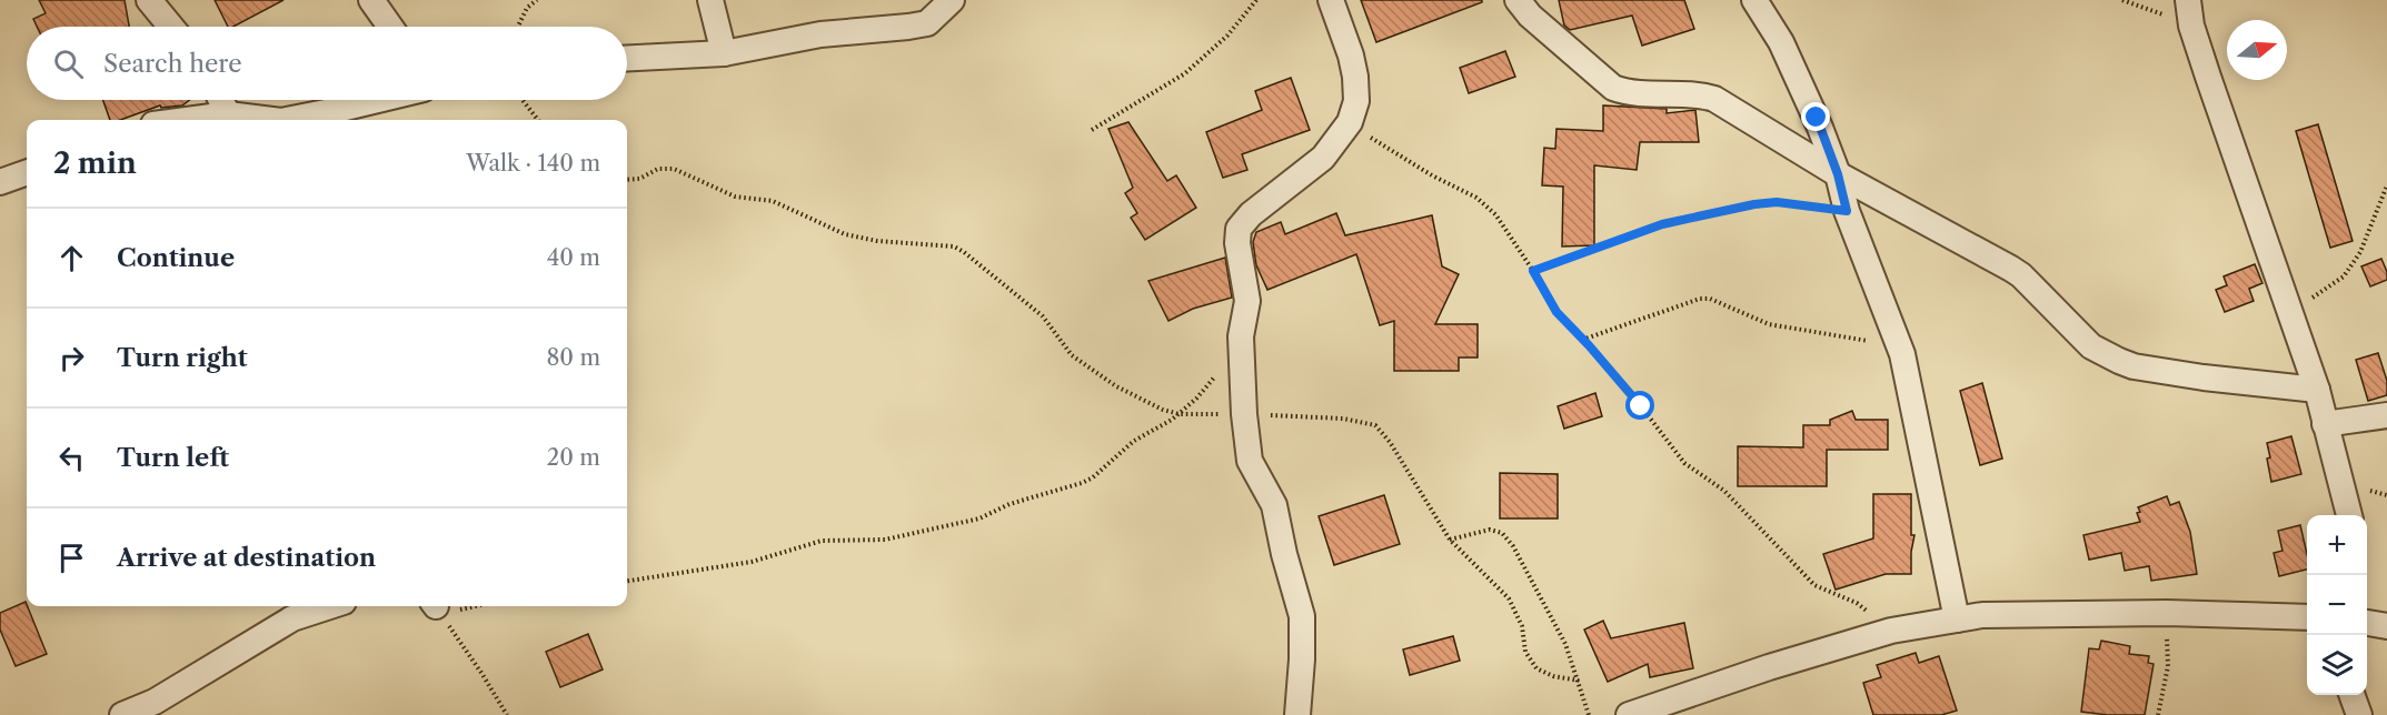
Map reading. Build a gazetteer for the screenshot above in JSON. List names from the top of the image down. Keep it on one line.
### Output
{"north":"right","page":{"search":"Search here","heading":["2 min","Walk · 140 m"],"list":[["Continue","40 m"],["Turn right","80 m"],["Turn left","20 m"],"Arrive at destination"],"map_buttons":["+","−"]}}
